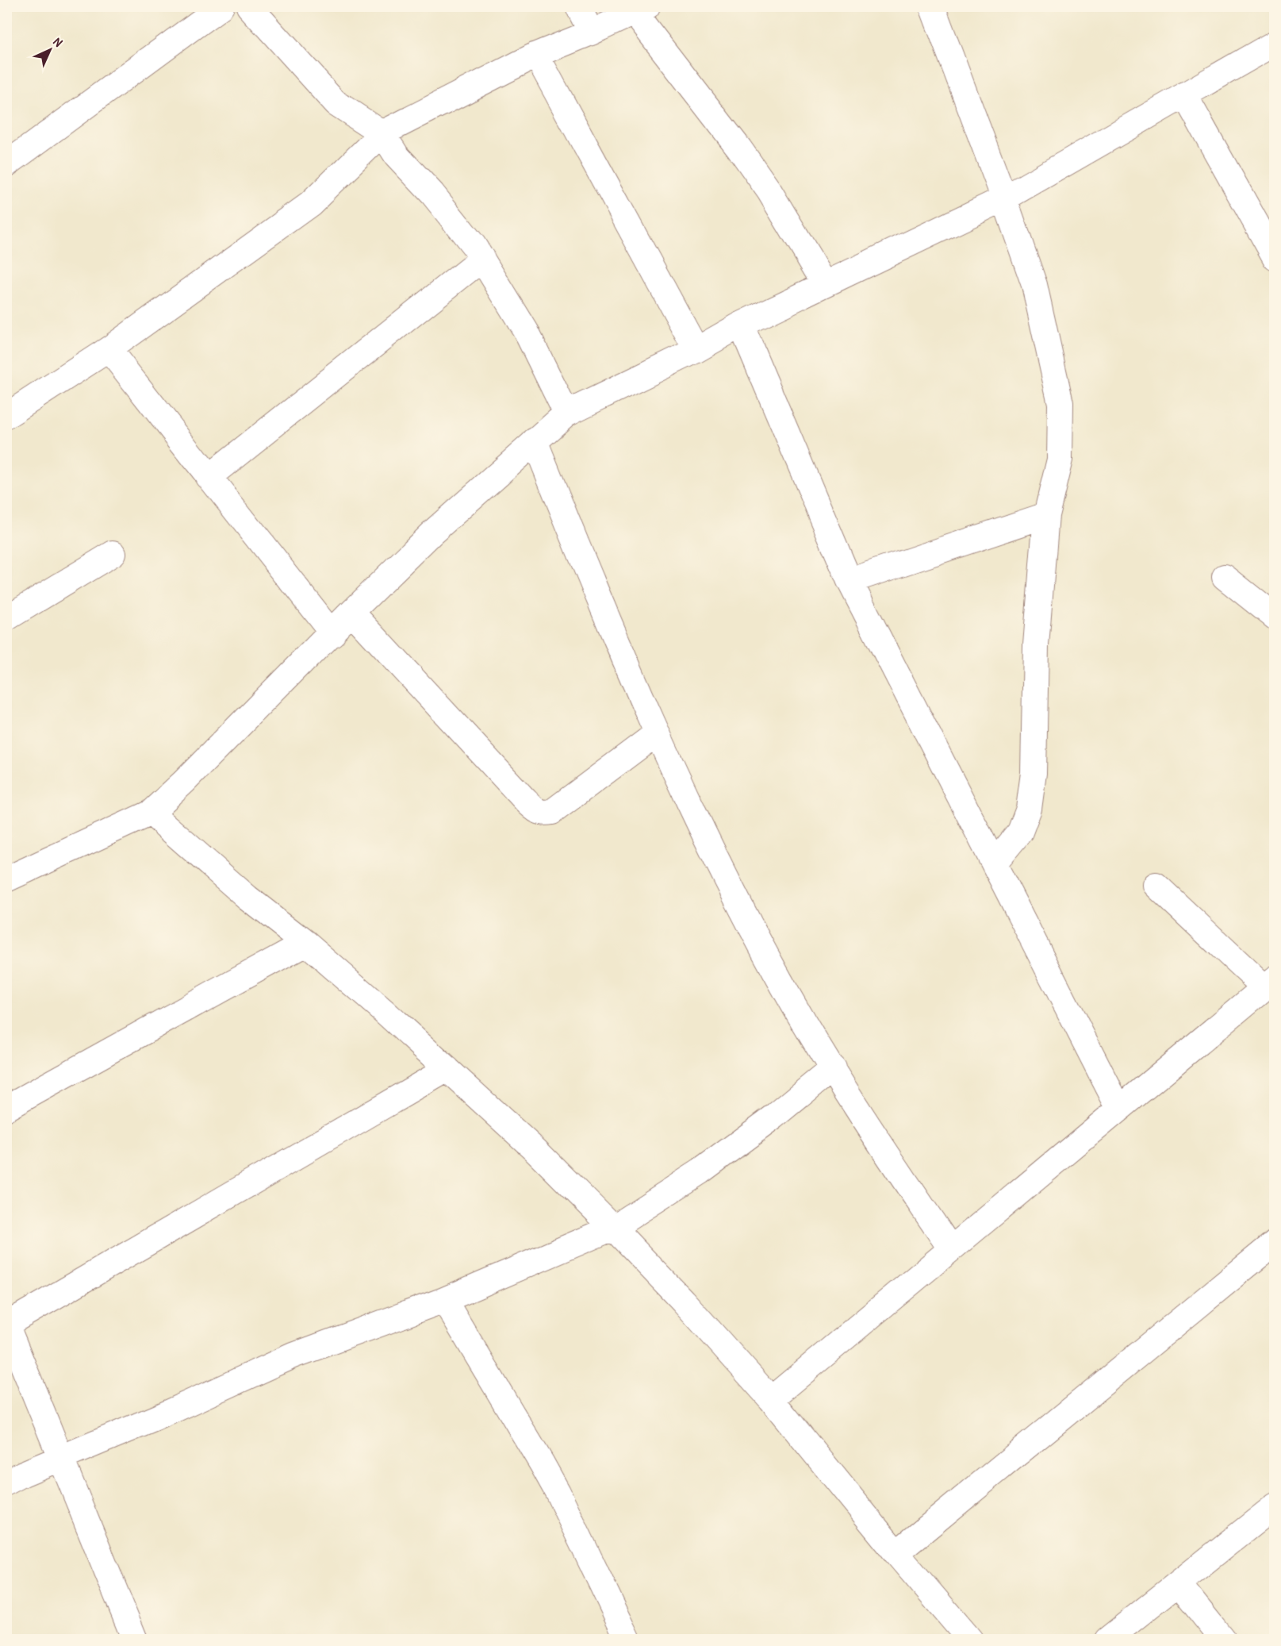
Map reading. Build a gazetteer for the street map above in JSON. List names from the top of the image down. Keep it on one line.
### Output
{"north":"top right"}
